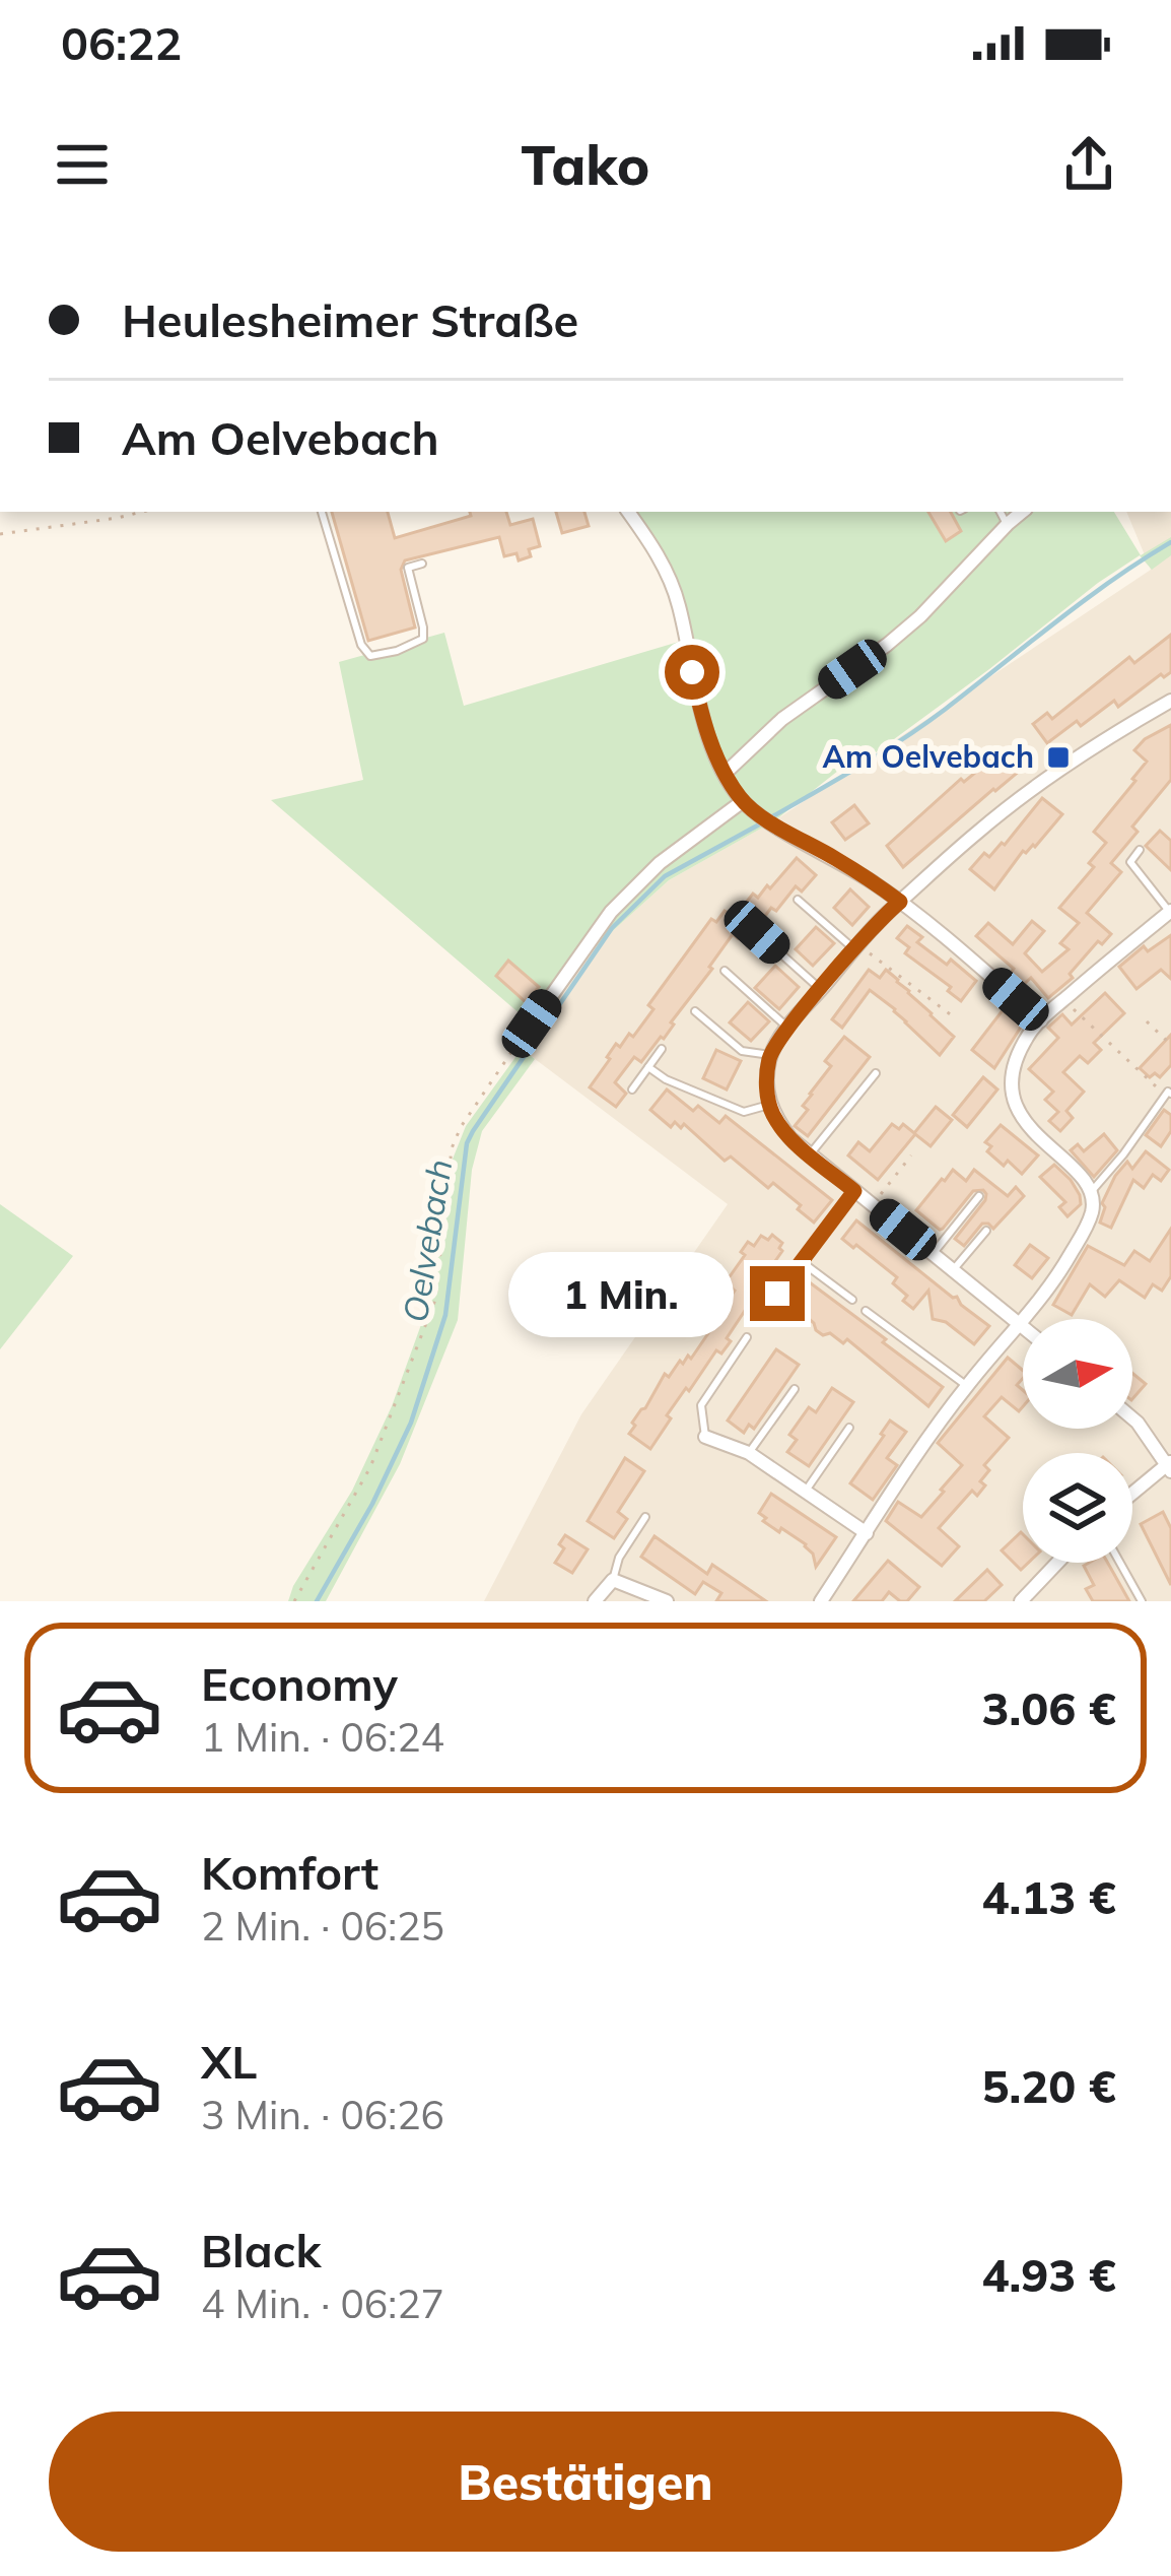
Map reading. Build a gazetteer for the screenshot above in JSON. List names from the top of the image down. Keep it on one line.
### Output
{"water":["Oelvebach"],"places":{"transit":["Am Oelvebach"]},"north":"right","page":{"status":"06:22","header":"Tako","banner":["Heulesheimer Straße","Am Oelvebach"],"bubble":"1 Min.","list":[{"name":"Economy","note":"1 Min. · 06:24","value":"3.06 €"},{"name":"Komfort","note":"2 Min. · 06:25","value":"4.13 €"},{"name":"XL","note":"3 Min. · 06:26","value":"5.20 €"},{"name":"Black","note":"4 Min. · 06:27","value":"4.93 €"}],"buttons":"Bestätigen"}}
